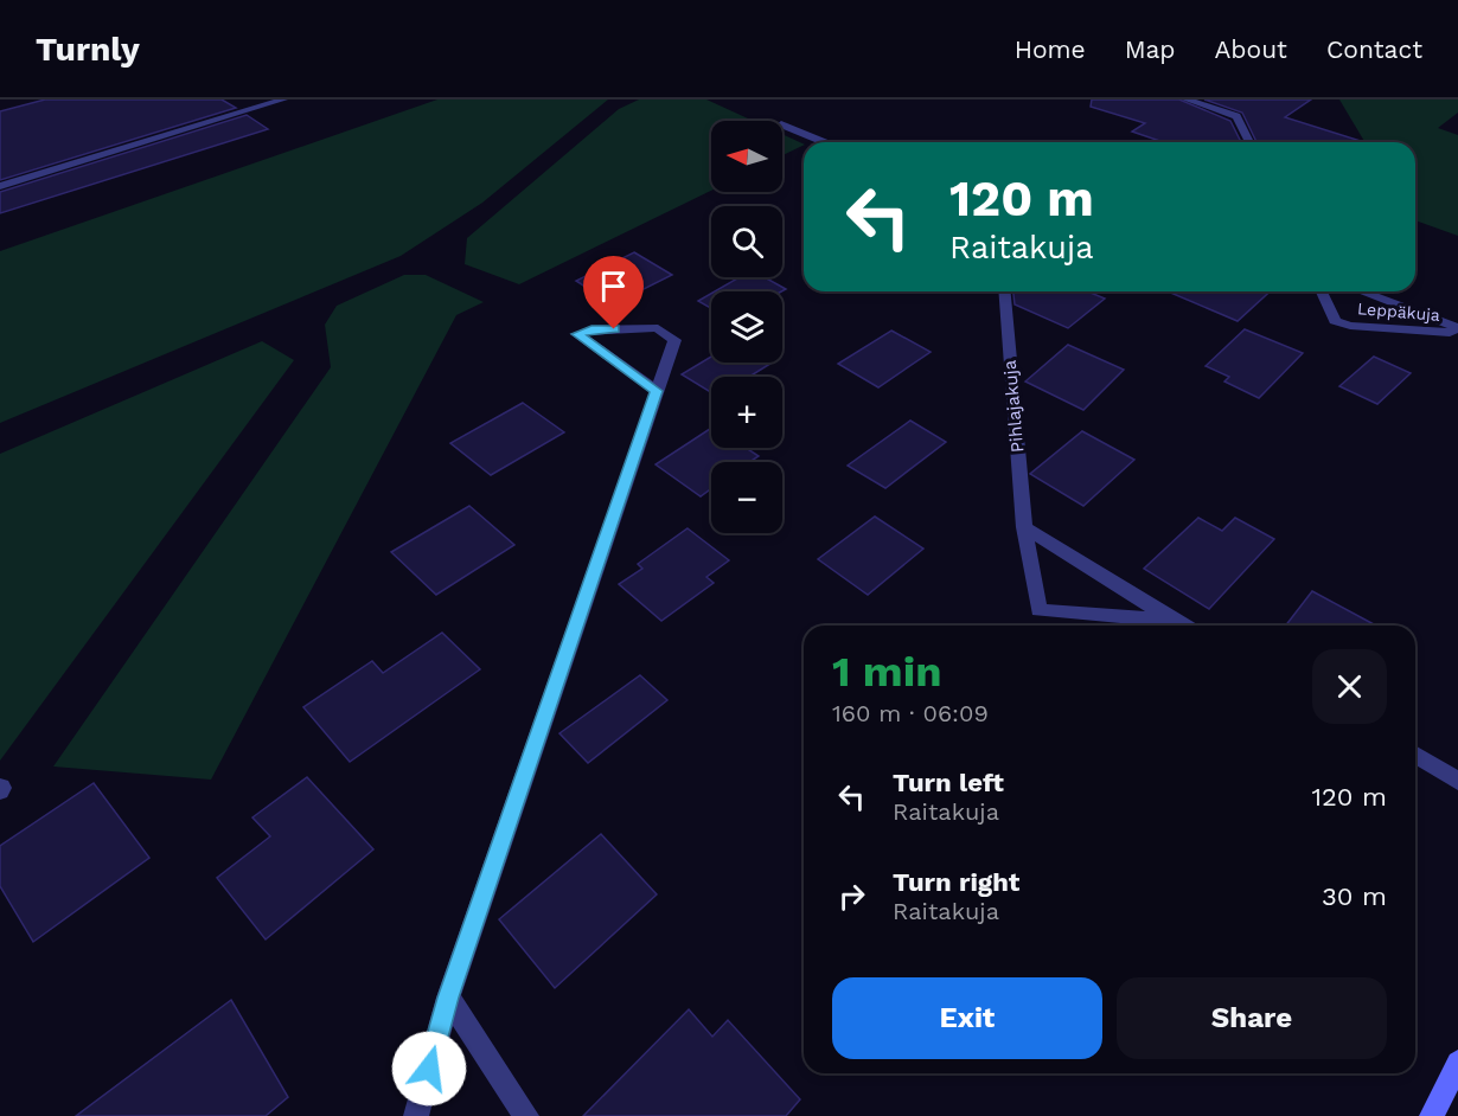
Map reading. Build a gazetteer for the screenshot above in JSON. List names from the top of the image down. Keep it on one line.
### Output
{"streets":{"street":["Leppäkuja","Pihlajakuja"]},"north":"left","page":{"header":"Turnly","nav":["Home","Map","About","Contact"],"map_buttons":["+","−"],"turn":["120 m","Raitakuja"],"heading":["1 min","160 m · 06:09"],"list":[{"name":"Turn left","note":"Raitakuja","value":"120 m"},{"name":"Turn right","note":"Raitakuja","value":"30 m"}],"buttons":["Exit","Share"]}}
